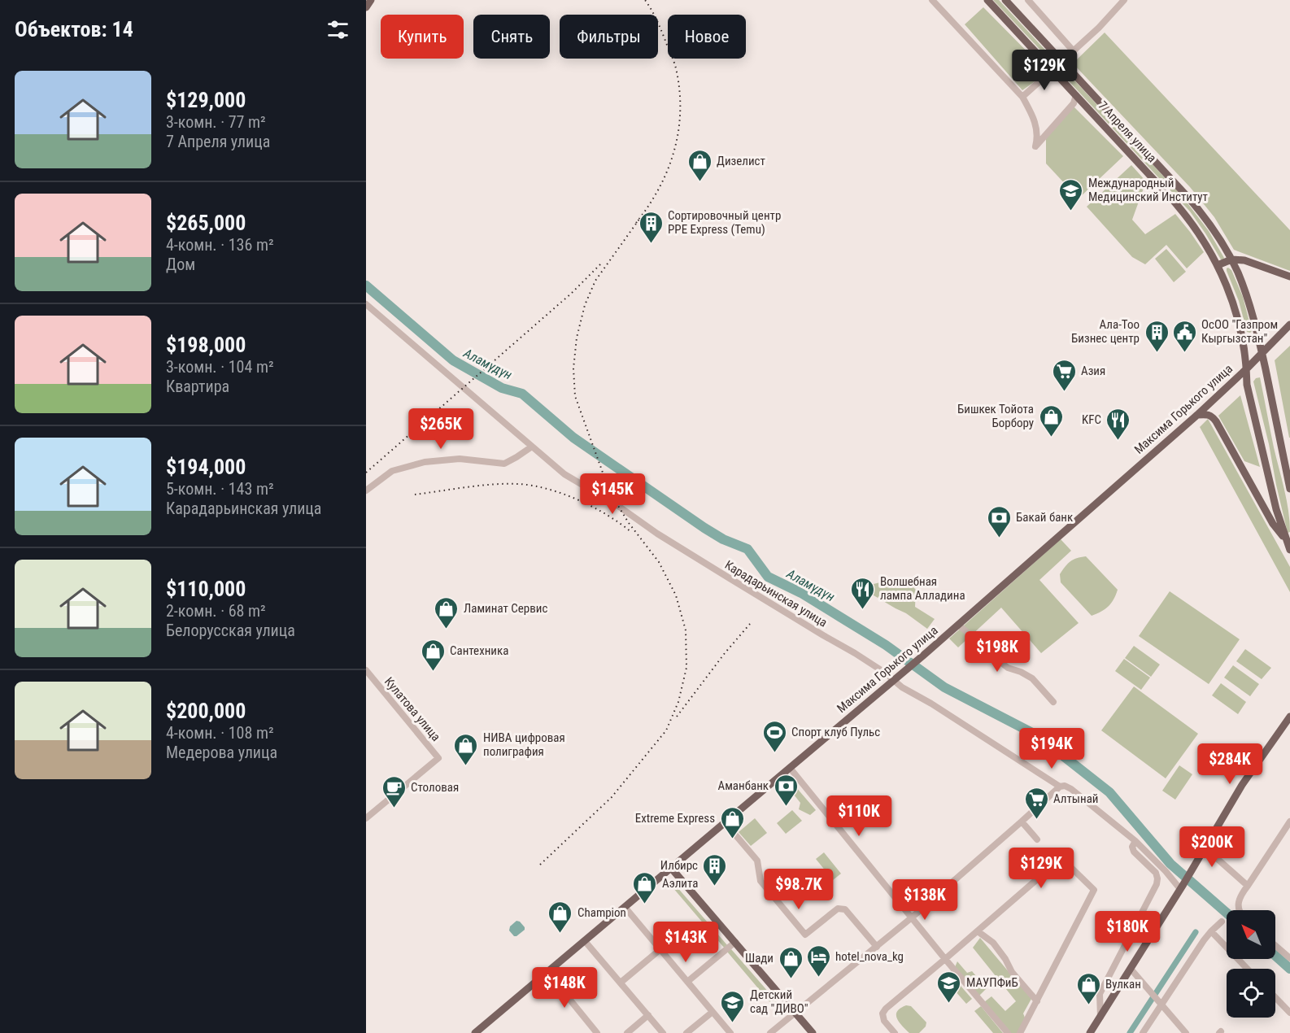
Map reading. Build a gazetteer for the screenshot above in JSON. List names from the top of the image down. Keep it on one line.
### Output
{"streets":{"main road":["7 Апреля улица","Максима Горького улица"],"street":["Карадарьинская улица","Кулатова улица"]},"crossings":[["7 Апреля улица","Максима Горького улица"],["Максима Горького улица","Карадарьинская улица"]],"water":["Аламүдүн"],"places":{"shop":["Дизелист","Бишкек Тойота Борбору","Ламинат Сервис","Сантехника","НИВА цифровая полиграфия","Extreme Express","Аэлита","Champion","Шади","Вулкан"],"school or university":["Международный Медицинский Институт","МАУПФиБ","Детский сад \"ДИВО\""],"building":["Сортировочный центр PPE Express (Temu)","Ала-Тоо Бизнес центр","Илбирс"],"public building":["ОсОО \"Газпром Кыргызстан\""],"supermarket":["Азия","Алтынай"],"restaurant":["KFC","Волшебная лампа Алладина"],"bank":["Бакай банк","Аманбанк"],"sports":["Спорт клуб Пульс"],"cafe":["Столовая"],"hotel":["hotel_nova_kg"]},"north":"top left","page":{"heading":"Объектов: 14","chip":["Купить","Снять","Фильтры","Новое"],"price":["$129K","$265K","$145K","$198K","$194K","$284K","$110K","$200K","$129K","$98.7K","$138K","$180K","$143K","$148K"],"list":[{"name":"$129,000","note":"3-комн. · 77 m² · 7 Апреля улица"},{"name":"$265,000","note":"4-комн. · 136 m² · Дом"},{"name":"$198,000","note":"3-комн. · 104 m² · Квартира"},{"name":"$194,000","note":"5-комн. · 143 m² · Карадарьинская улица"},{"name":"$110,000","note":"2-комн. · 68 m² · Белорусская улица"},{"name":"$200,000","note":"4-комн. · 108 m² · Медерова улица"}]}}
